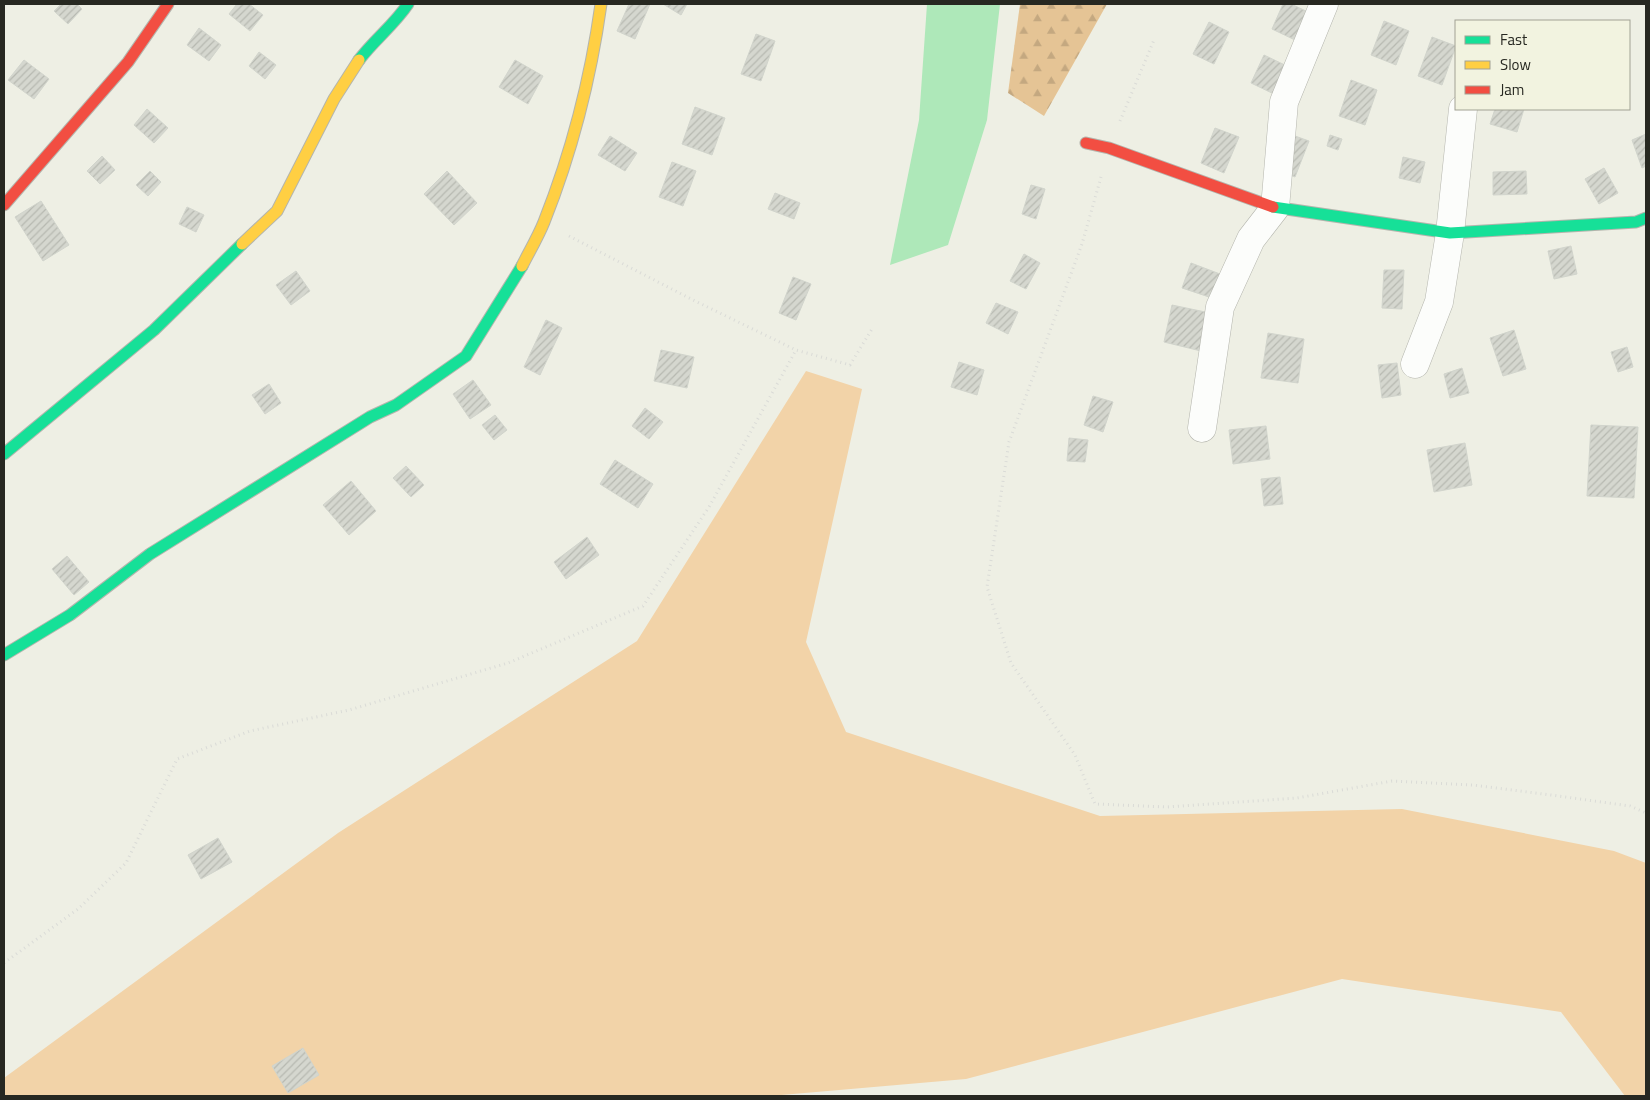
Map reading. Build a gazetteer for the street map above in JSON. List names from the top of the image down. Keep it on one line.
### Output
{"legend":["Fast","Slow","Jam"]}
